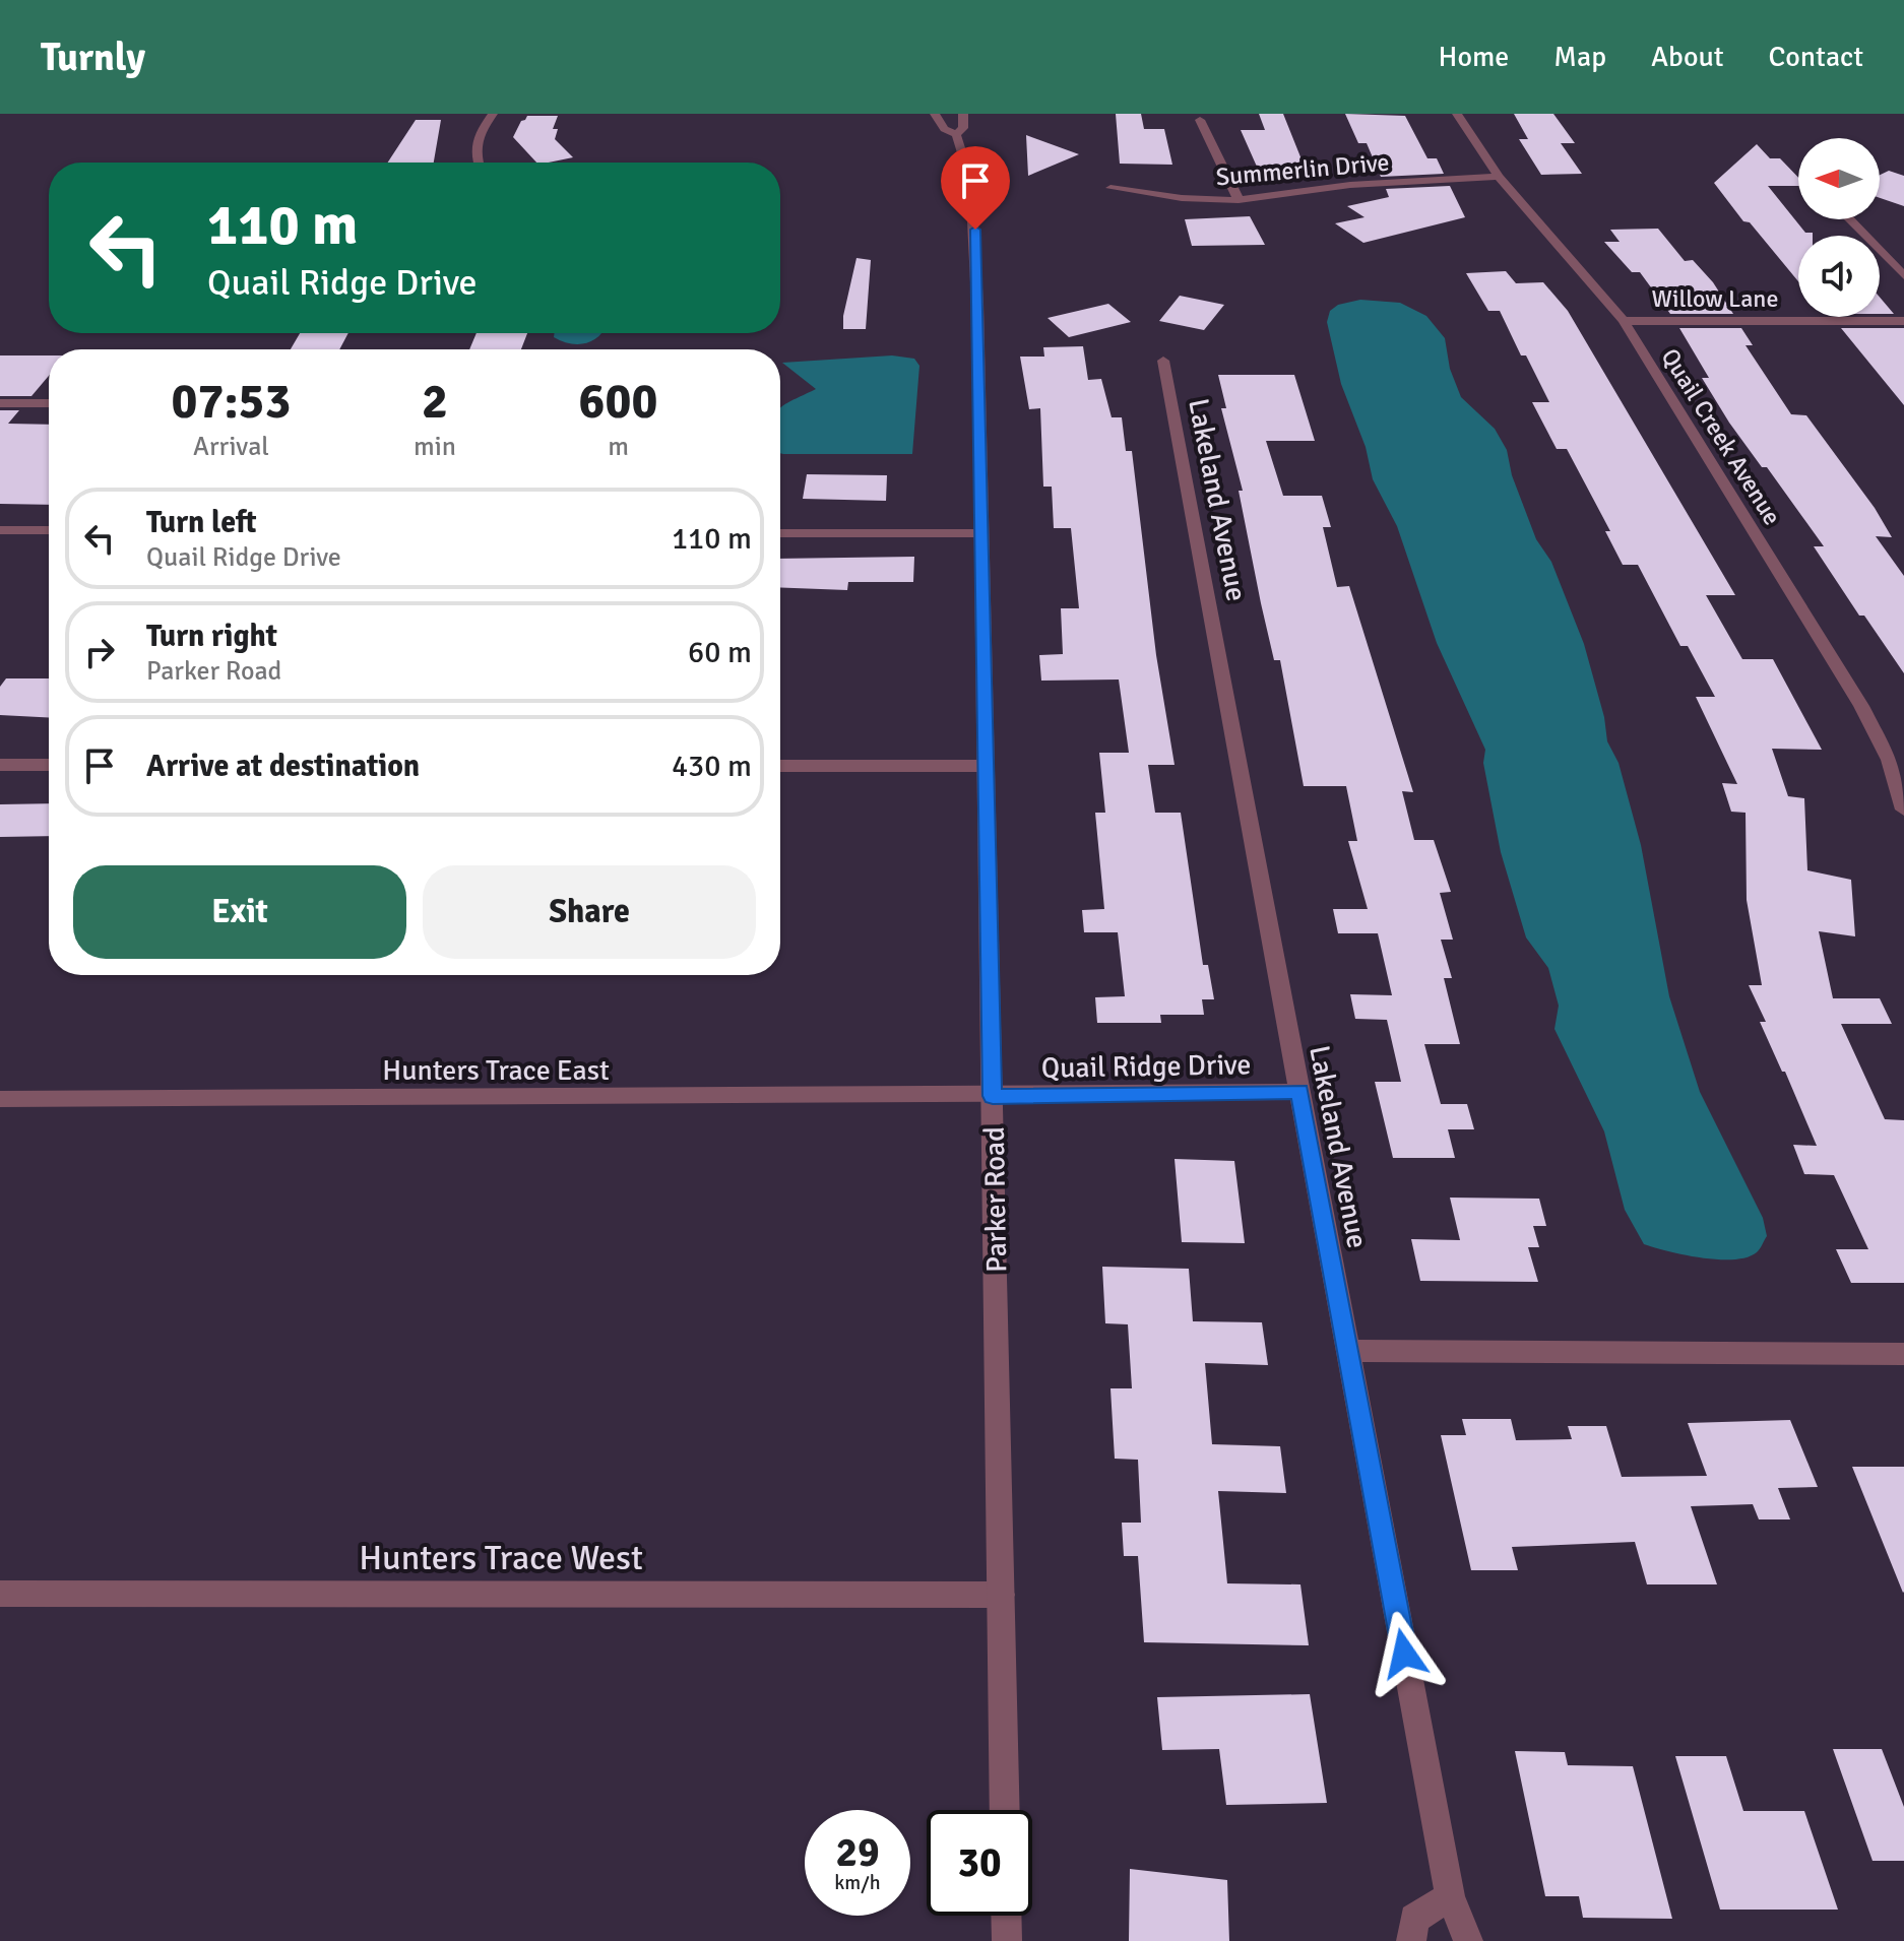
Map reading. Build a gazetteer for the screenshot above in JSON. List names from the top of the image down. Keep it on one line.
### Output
{"streets":{"street":["Summerlin Drive","Willow Lane","Quail Creek Avenue","Lakeland Avenue","Quail Ridge Drive","Hunters Trace East","Parker Road","Hunters Trace West"]},"crossings":[["Summerlin Drive","Quail Creek Avenue"],["Willow Lane","Quail Creek Avenue"],["Lakeland Avenue","Quail Ridge Drive"],["Quail Ridge Drive","Hunters Trace East"],["Quail Ridge Drive","Parker Road"],["Hunters Trace East","Parker Road"],["Parker Road","Hunters Trace West"]],"north":"left","page":{"header":"Turnly","nav":["Home","Map","About","Contact"],"turn":["110 m","Quail Ridge Drive"],"eta":["07:53","Arrival","2","min","600","m"],"list":[{"name":"Turn left","note":"Quail Ridge Drive","value":"110 m"},{"name":"Turn right","note":"Parker Road","value":"60 m"},{"name":"Arrive at destination","value":"430 m"}],"buttons":["Exit","Share"],"speed":"29 km/h","limit":"30"}}
